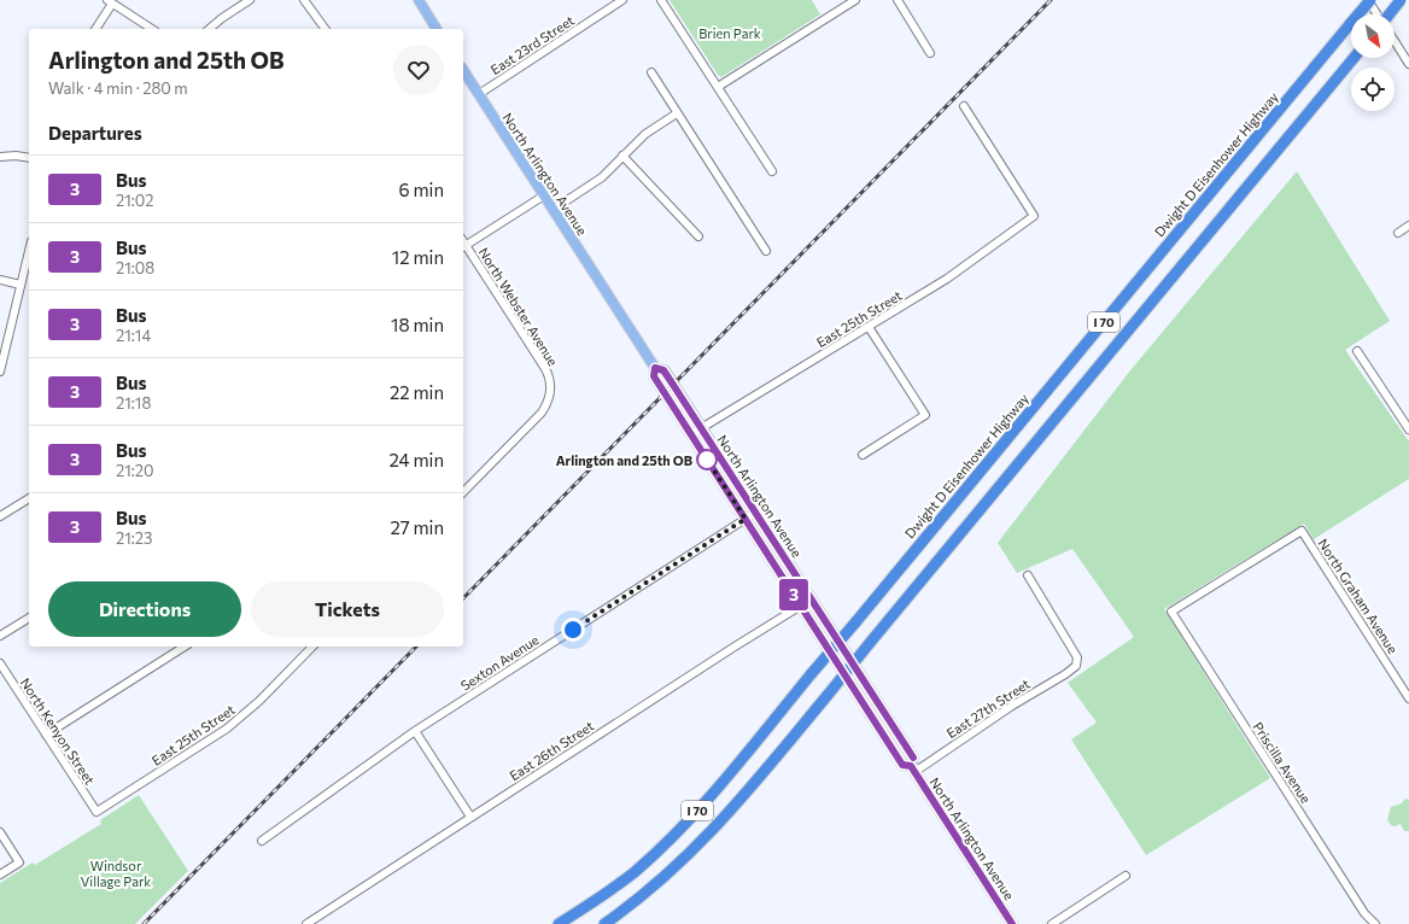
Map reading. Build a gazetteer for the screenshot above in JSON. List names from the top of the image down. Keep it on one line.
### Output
{"streets":{"highway":["Dwight D Eisenhower Highway","I 70"],"main road":["North Arlington Avenue"],"street":["East 23rd Street","North Webster Avenue","East 25th Street","North Graham Avenue","Sexton Avenue","East 27th Street","North Kenyon Street","East 26th Street","Priscilla Avenue"]},"crossings":[["East 23rd Street","North Arlington Avenue"],["North Arlington Avenue","East 25th Street"],["North Arlington Avenue","Sexton Avenue"],["North Arlington Avenue","East 27th Street"],["North Arlington Avenue","East 26th Street"],["East 25th Street","North Kenyon Street"],["North Graham Avenue","Priscilla Avenue"]],"parks":["Brien Park","Windsor Village Park"],"places":["Arlington and 25th OB"],"lines":["bus line 3"],"north":"bottom right","page":{"on_map":"3","heading":[["Arlington and 25th OB","Walk · 4 min · 280 m"],"Departures"],"list":[{"mark":"3","name":"Bus","note":"21:02","value":"6 min"},{"mark":"3","name":"Bus","note":"21:08","value":"12 min"},{"mark":"3","name":"Bus","note":"21:14","value":"18 min"},{"mark":"3","name":"Bus","note":"21:18","value":"22 min"},{"mark":"3","name":"Bus","note":"21:20","value":"24 min"},{"mark":"3","name":"Bus","note":"21:23","value":"27 min"}],"buttons":["Directions","Tickets"]}}
